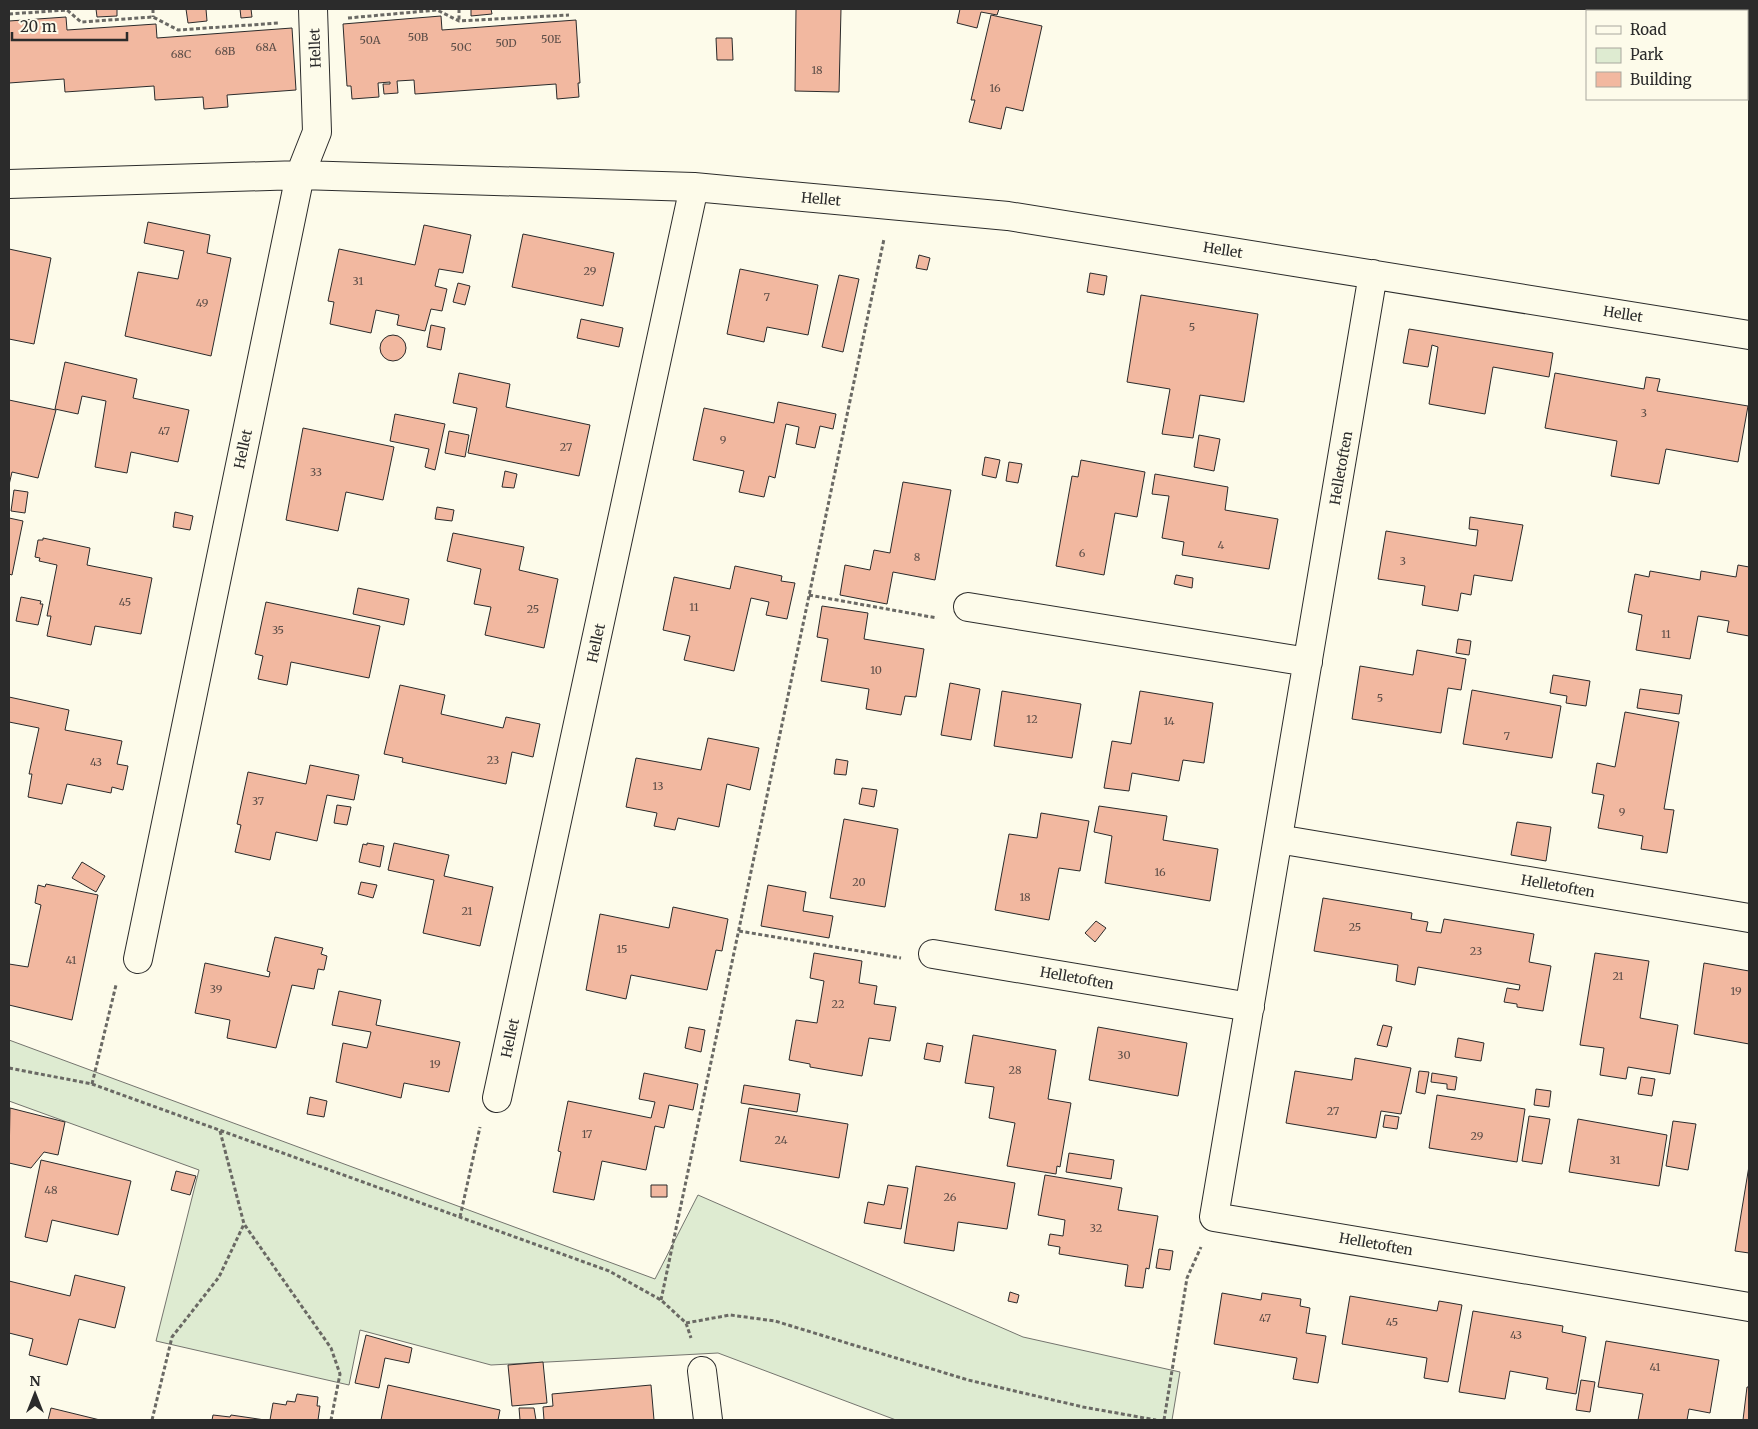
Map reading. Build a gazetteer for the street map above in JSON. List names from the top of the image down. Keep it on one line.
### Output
{"streets":{"street":["Hellet","Helletoften"]},"crossings":[["Hellet","Helletoften"]],"house_numbers":["50B","50E","50A","50D","68A","50C","68B","68C","18","16","29","31","7","49","5","3","47","9","27","33","4","6","8","3","45","11","25","35","11","10","5","12","14","7","23","43","13","37","9","16","20","18","21","25","15","23","41","21","39","19","22","30","19","28","27","17","29","24","31","48","26","32","47","45","43","41"],"legend":["Road","Park","Building"],"scale_bar":"20 m","north":"top"}
